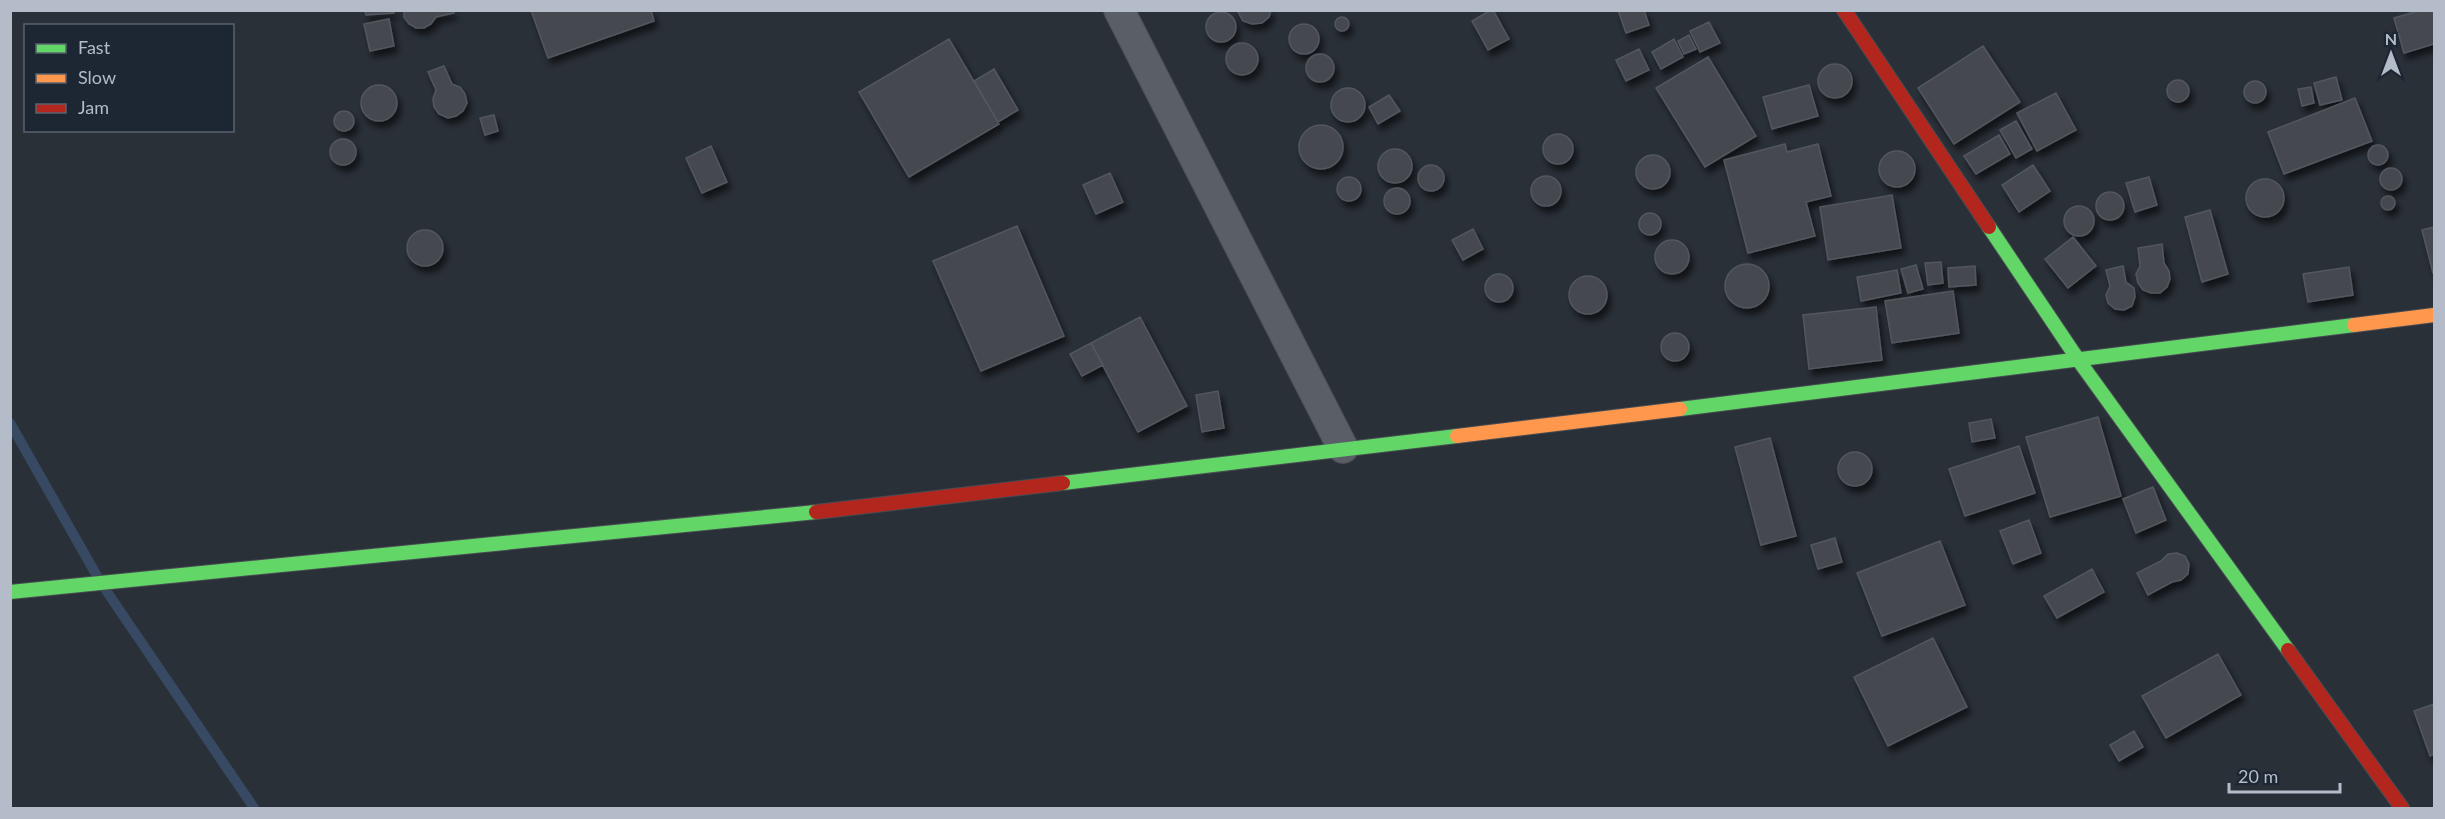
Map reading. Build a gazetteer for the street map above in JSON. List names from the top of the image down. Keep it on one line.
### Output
{"legend":["Fast","Slow","Jam"],"scale_bar":"20 m","north":"top"}
